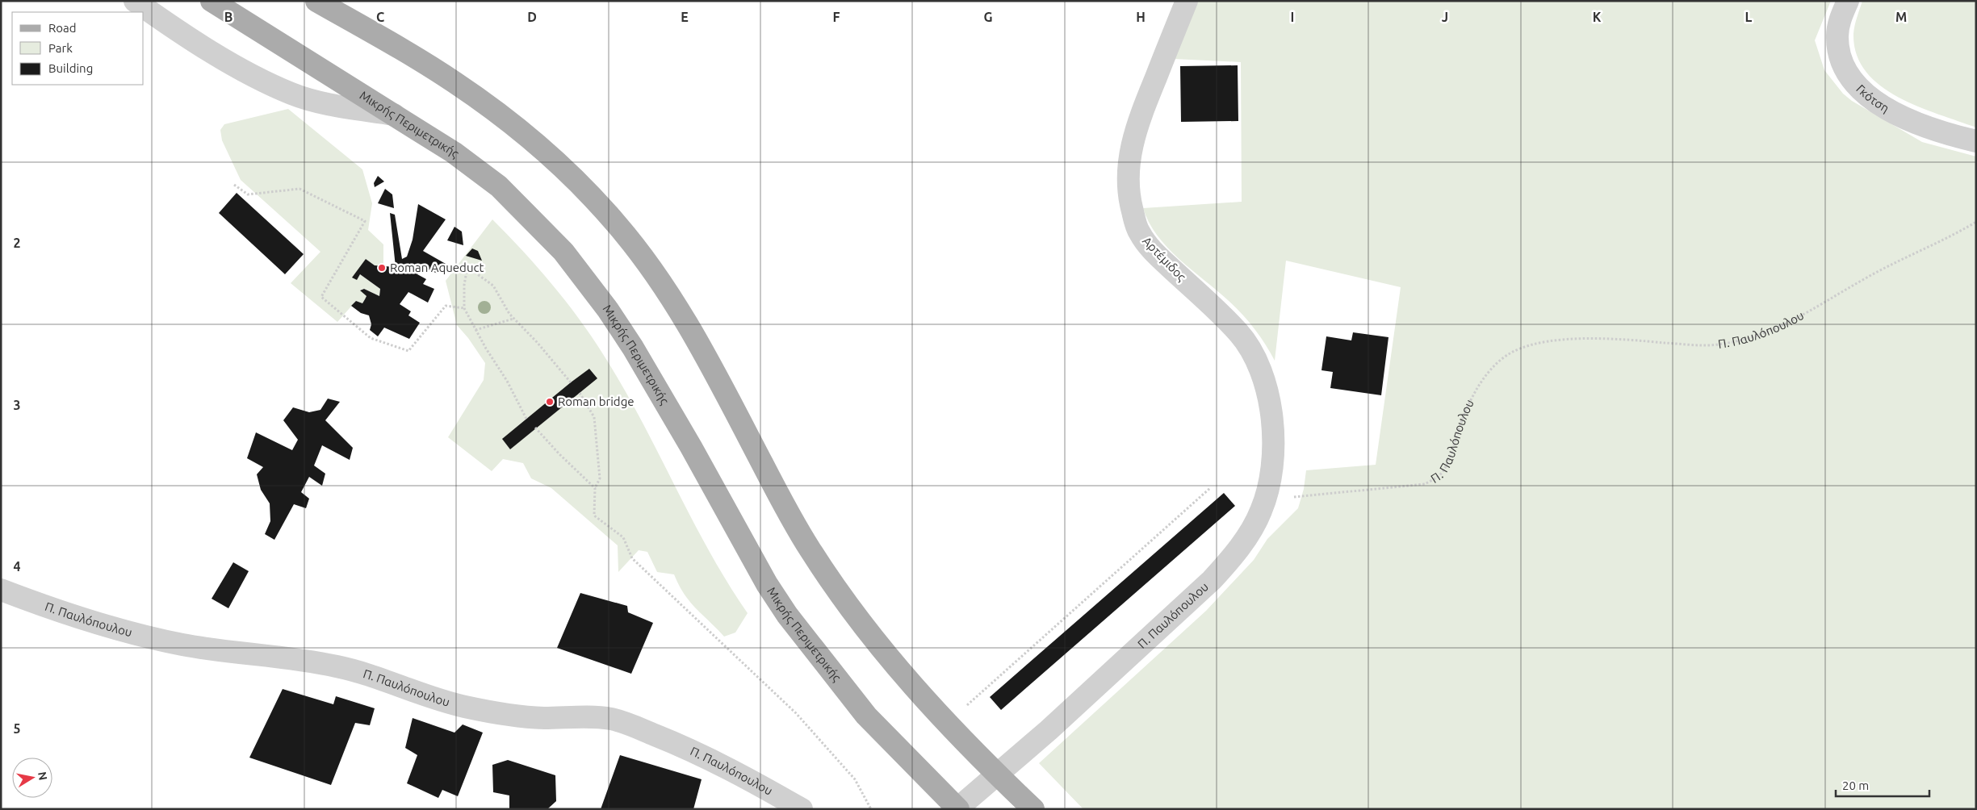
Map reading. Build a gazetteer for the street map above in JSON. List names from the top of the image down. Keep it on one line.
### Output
{"streets":{"main road":["Μικρής Περιμετρικής"],"street":["Γκότση","Αρτέμιδος","Π. Παυλόπουλου"]},"crossings":[["Μικρής Περιμετρικής","Π. Παυλόπουλου"],["Αρτέμιδος","Π. Παυλόπουλου"]],"places":["Roman Aqueduct","Roman bridge"],"legend":["Road","Park","Building"],"scale_bar":"20 m","north":"right","grid":{"columns":["B","C","D","E","F","G","H","I","J","K","L","M"],"rows":["2","3","4","5"]}}
